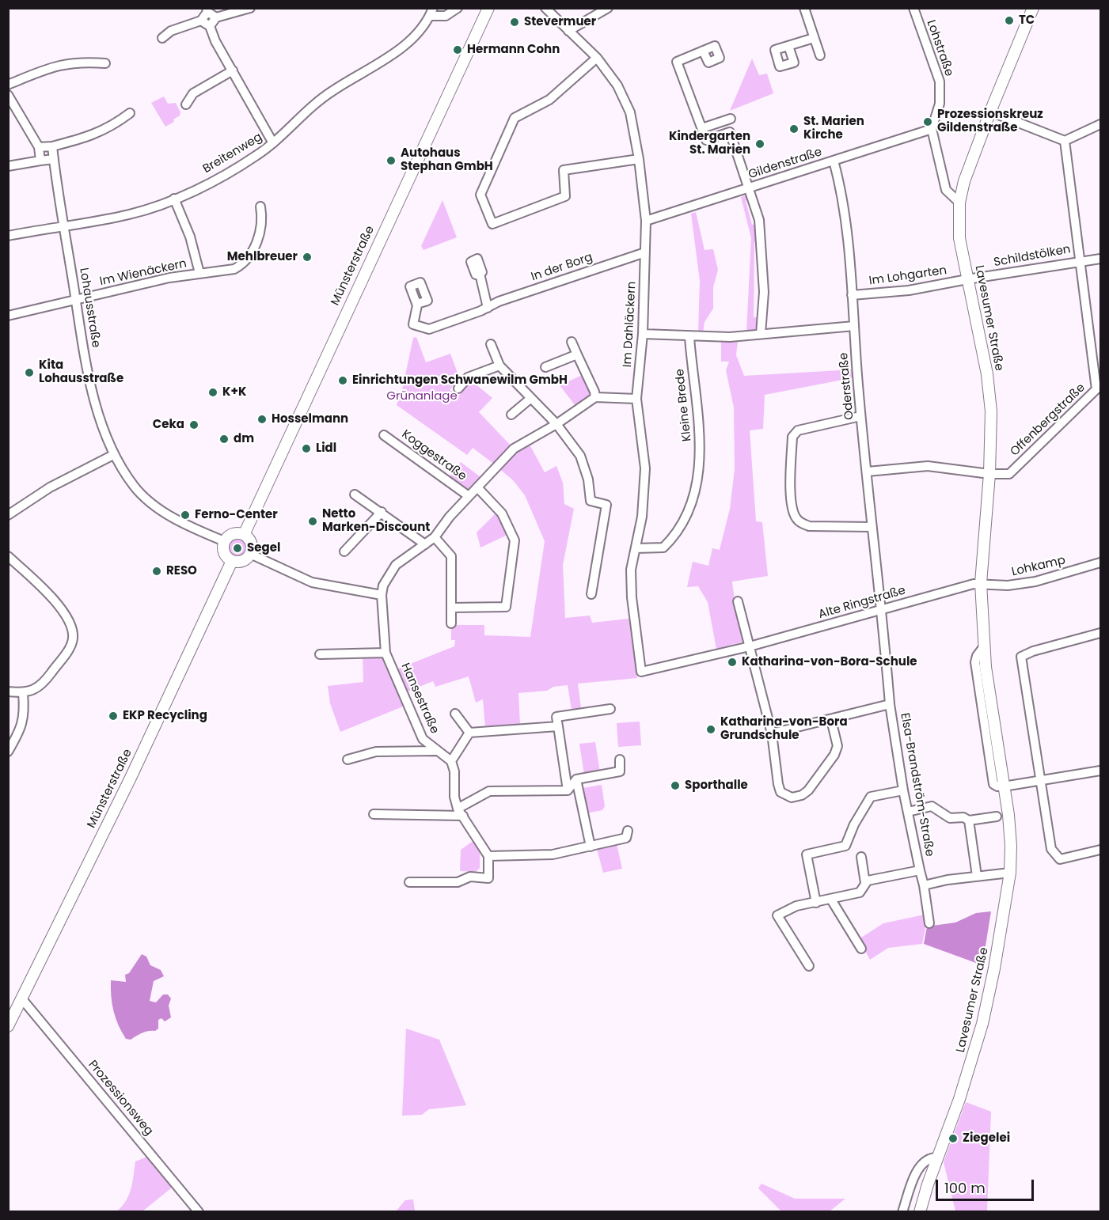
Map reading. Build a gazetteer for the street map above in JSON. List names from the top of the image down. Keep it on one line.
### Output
{"streets":{"street":["Lohstraße","Breitenweg","Gildenstraße","Schildstölken","Münsterstraße","In der Borg","Im Wienäckern","Im Lohgarten","Lohausstraße","Lavesumer Straße","Im Dahläckern","Oderstraße","Kleine Brede","Offenbergstraße","Koggestraße","Lohkamp","Alte Ringstraße","Hansestraße","Elsa-Brandström-Straße","Prozessionsweg"]},"crossings":[["Lohstraße","Gildenstraße"],["Breitenweg","Im Wienäckern"],["Breitenweg","Lohausstraße"],["Gildenstraße","Im Dahläckern"],["Gildenstraße","Oderstraße"],["Schildstölken","Im Lohgarten"],["Schildstölken","Lavesumer Straße"],["Münsterstraße","Lohausstraße"],["Münsterstraße","Prozessionsweg"],["In der Borg","Im Dahläckern"],["Im Wienäckern","Lohausstraße"],["Im Lohgarten","Lavesumer Straße"],["Im Lohgarten","Oderstraße"],["Lavesumer Straße","Offenbergstraße"],["Lavesumer Straße","Lohkamp"],["Lavesumer Straße","Alte Ringstraße"],["Im Dahläckern","Kleine Brede"],["Im Dahläckern","Alte Ringstraße"],["Oderstraße","Offenbergstraße"],["Oderstraße","Alte Ringstraße"],["Oderstraße","Elsa-Brandström-Straße"],["Koggestraße","Hansestraße"],["Lohkamp","Alte Ringstraße"],["Alte Ringstraße","Elsa-Brandström-Straße"]],"parks":["Grünanlage"],"places":["TC","Stevermuer","Hermann Cohn","Prozessionskreuz Gildenstraße","St. Marien Kirche","Kindergarten St. Marien","Autohaus Stephan GmbH","Mehlbreuer","Kita Lohausstraße","Einrichtungen Schwanewilm GmbH","K+K","Hosselmann","Ceka","dm","Lidl","Ferno-Center","Netto Marken-Discount","Segel","RESO","Katharina-von-Bora-Schule","EKP Recycling","Katharina-von-Bora Grundschule","Sporthalle","Ziegelei"],"scale_bar":"100 m"}
